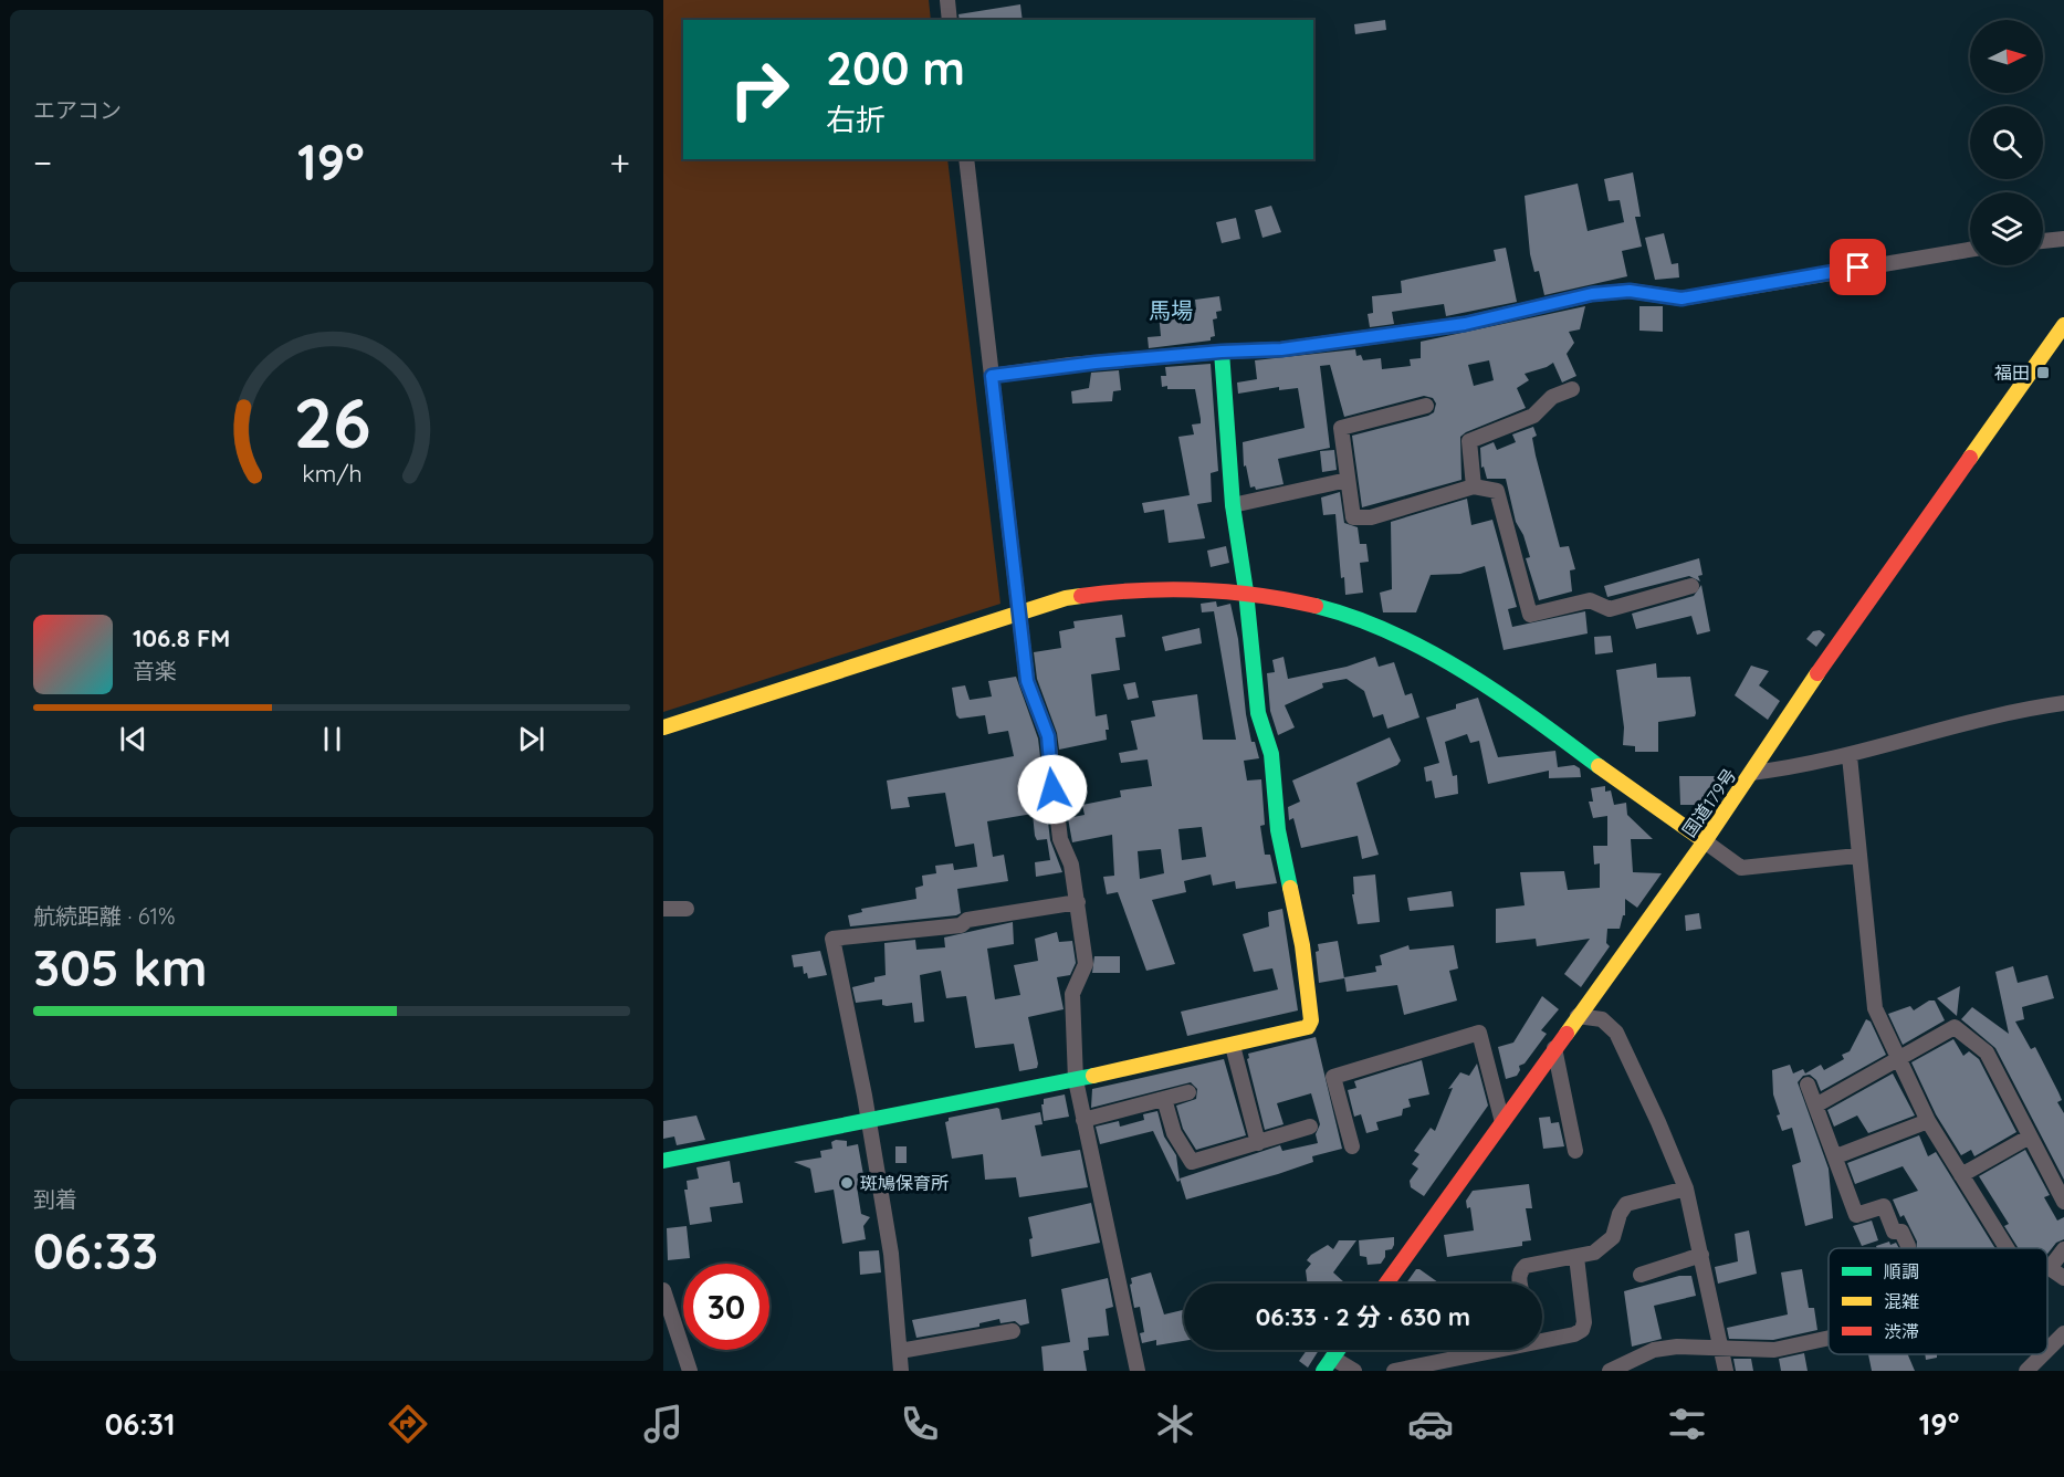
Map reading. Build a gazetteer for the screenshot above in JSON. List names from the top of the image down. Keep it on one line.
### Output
{"streets":{"main road":["国道179号"]},"districts":["馬場"],"places":{"transit":["福田"],"other":["斑鳩保育所"]},"legend":["順調","混雑","渋滞"],"north":"right","page":{"tile":["エアコン",["航続距離 · 61%","305 km"],["到着","06:33"]],"turn":["200 m","右折"],"heat":["−","19°","+"],"song":["106.8 FM","音楽"],"limit":"30","trip":"06:33 · 2 分 · 630 m","tabs":["06:31","19°"],"gauge":["26","km/h"]}}
